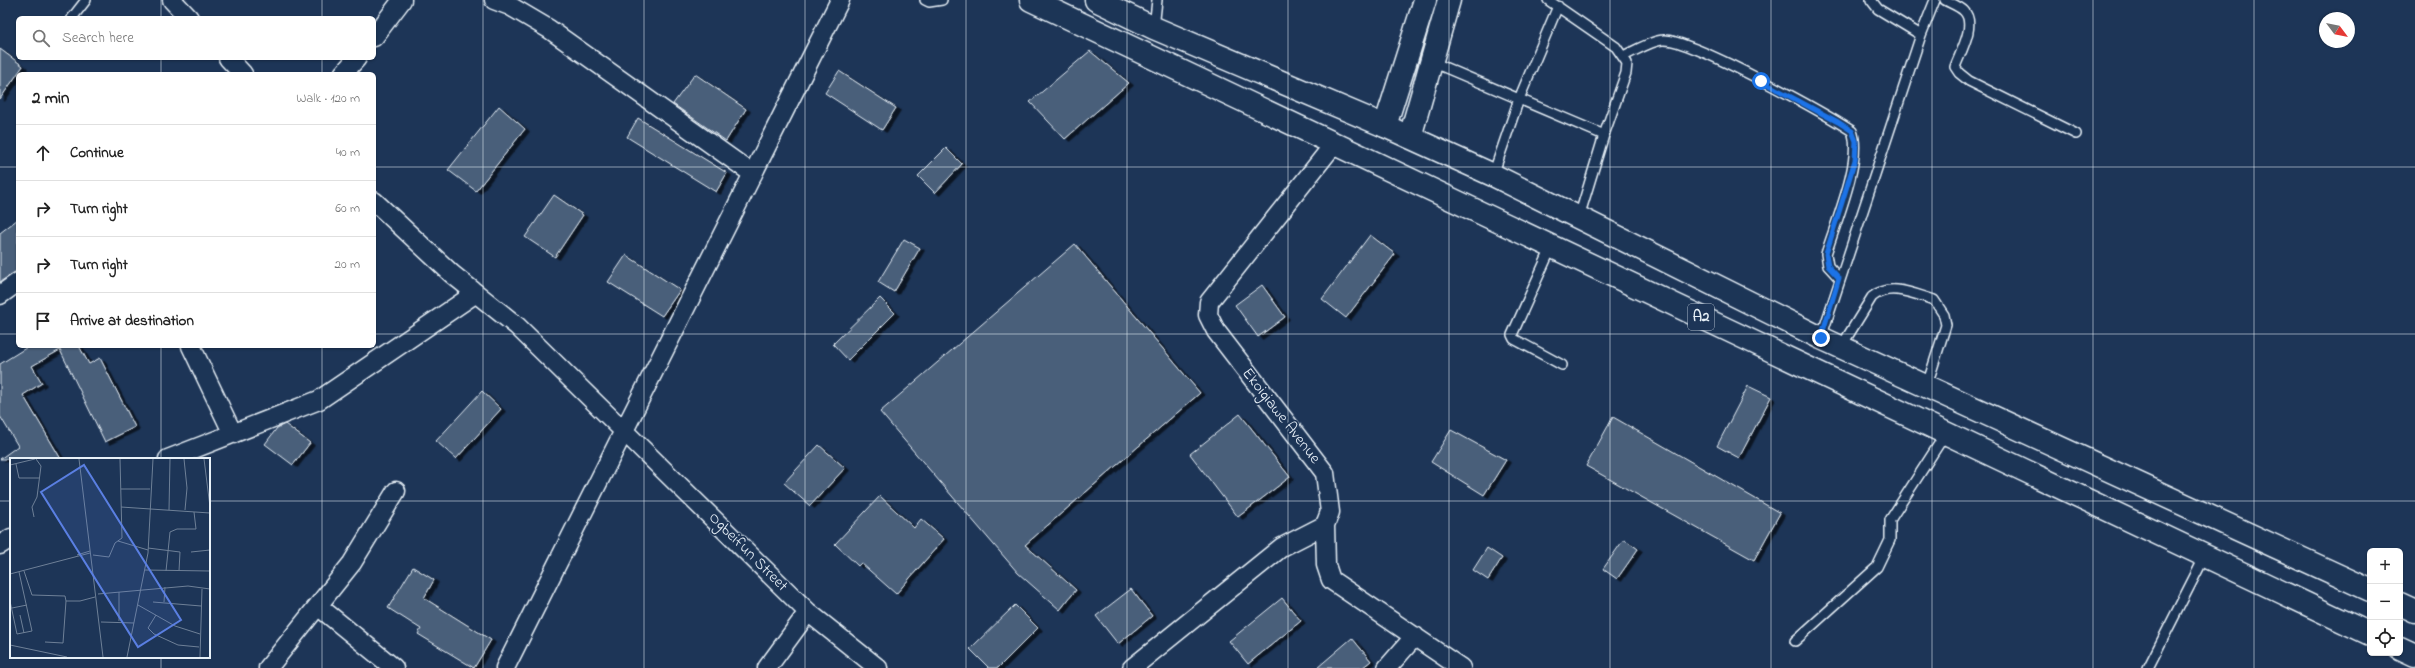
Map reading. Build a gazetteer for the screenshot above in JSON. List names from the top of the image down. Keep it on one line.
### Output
{"streets":{"main road":["A2"],"street":["Ekoigiawe Avenue","Ogbeifun Street"]},"crossings":[["A2","Ekoigiawe Avenue"]],"north":"bottom right","page":{"search":"Search here","heading":["2 min","Walk · 120 m"],"list":[["Continue","40 m"],["Turn right","60 m"],["Turn right","20 m"],"Arrive at destination"],"map_buttons":["+","−"]}}
